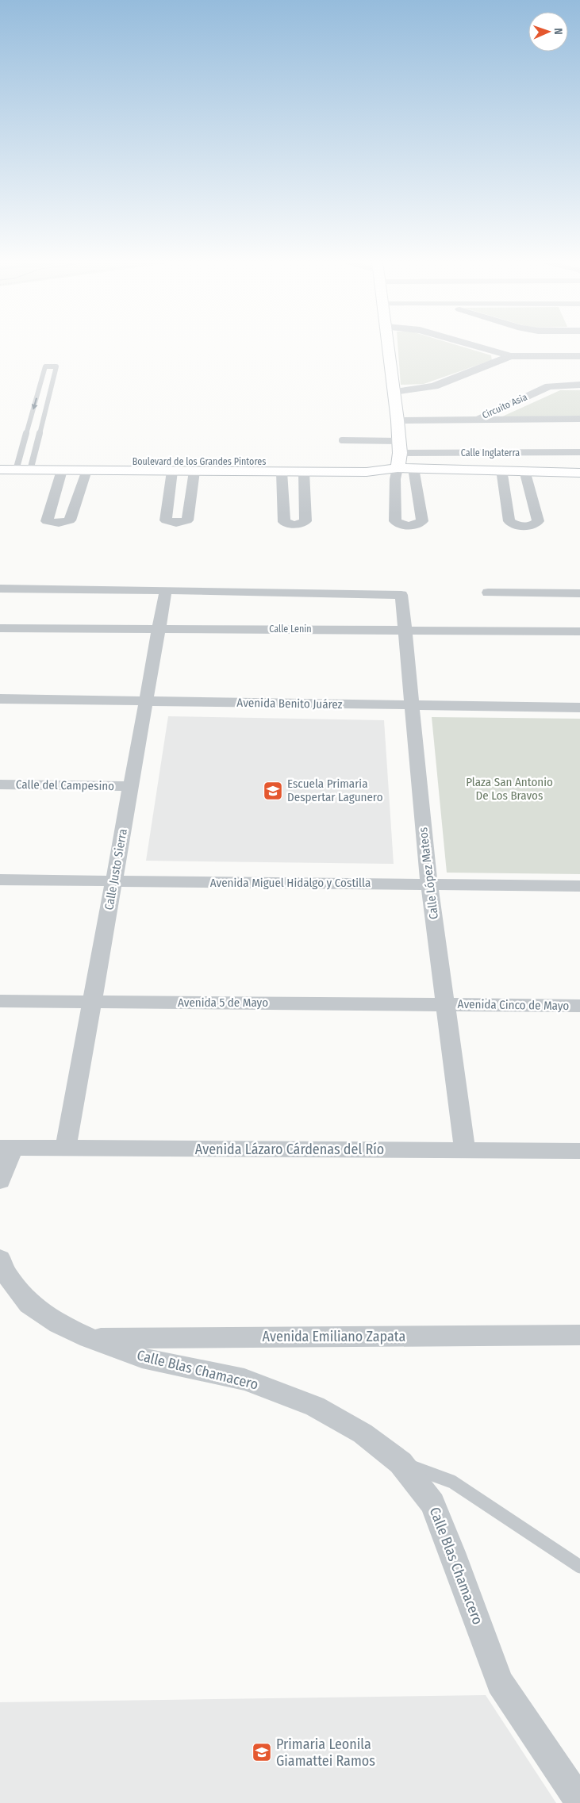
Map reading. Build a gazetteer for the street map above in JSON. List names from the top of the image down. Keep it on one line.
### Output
{"streets":{"street":["Circuito Asia","Calle Inglaterra","Boulevard de los Grandes Pintores","Calle Lenin","Avenida Benito Juárez","Calle del Campesino","Calle Justo Sierra","Calle López Mateos","Avenida Miguel Hidalgo y Costilla","Avenida 5 de Mayo","Avenida Cinco de Mayo","Avenida Lázaro Cárdenas del Río","Avenida Emiliano Zapata","Calle Blas Chamacero"]},"crossings":[["Calle Lenin","Calle Justo Sierra"],["Calle Lenin","Calle López Mateos"],["Avenida Benito Juárez","Calle Justo Sierra"],["Avenida Benito Juárez","Calle López Mateos"],["Calle del Campesino","Calle Justo Sierra"],["Calle Justo Sierra","Calle López Mateos"],["Calle Justo Sierra","Avenida Miguel Hidalgo y Costilla"],["Calle Justo Sierra","Avenida 5 de Mayo"],["Calle Justo Sierra","Avenida Lázaro Cárdenas del Río"],["Calle López Mateos","Avenida Miguel Hidalgo y Costilla"],["Calle López Mateos","Avenida 5 de Mayo"],["Calle López Mateos","Avenida Cinco de Mayo"],["Calle López Mateos","Avenida Lázaro Cárdenas del Río"],["Avenida 5 de Mayo","Avenida Cinco de Mayo"],["Avenida Emiliano Zapata","Calle Blas Chamacero"]],"parks":["Plaza San Antonio De Los Bravos"],"places":{"school or university":["Escuela Primaria Despertar Lagunero","Primaria Leonila Giamattei Ramos"]},"north":"right"}
